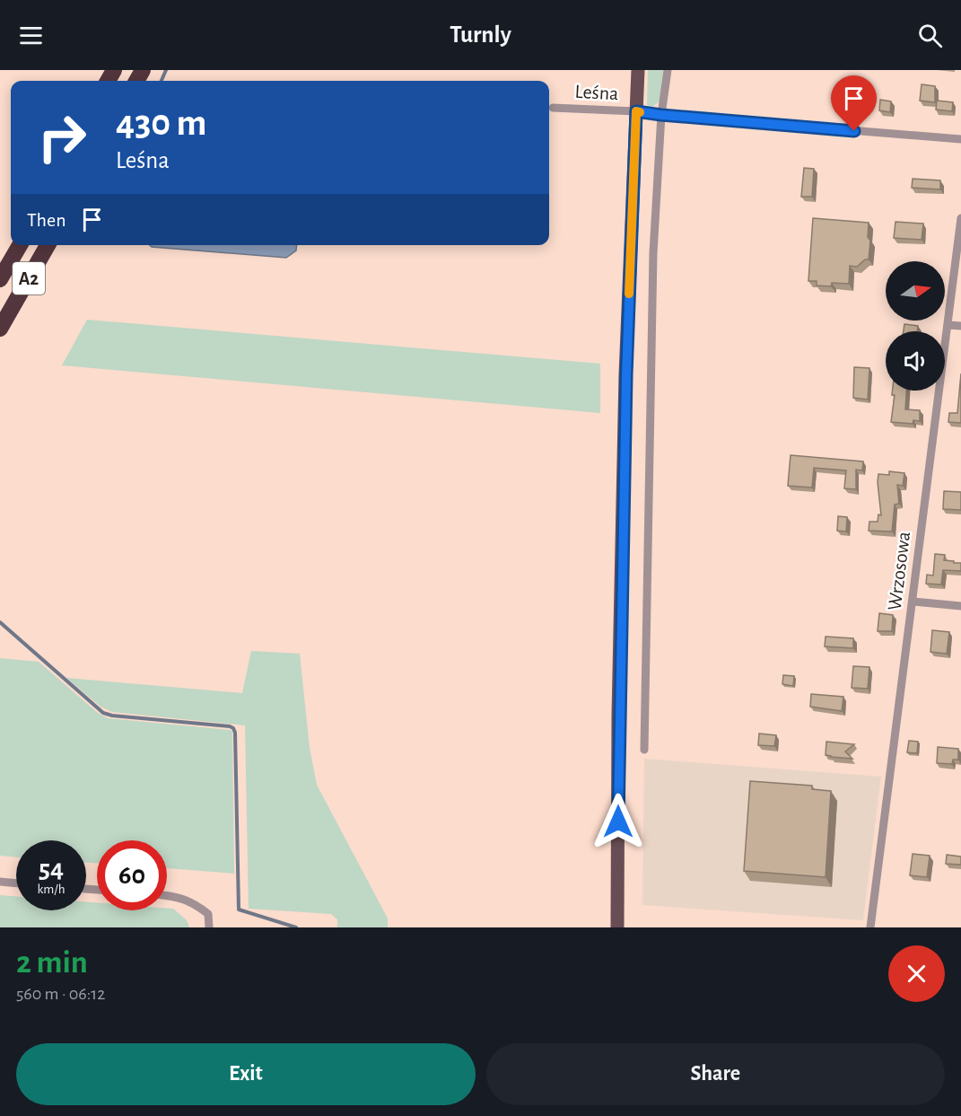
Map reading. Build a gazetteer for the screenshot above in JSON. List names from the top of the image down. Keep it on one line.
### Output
{"streets":{"highway":["A2"],"street":["Leśna","Wrzosowa"]},"north":"right","page":{"header":"Turnly","turn":["430 m","Leśna"],"then":"Then","speed":"54 km/h","limit":"60","heading":["2 min","560 m · 06:12"],"buttons":["Exit","Share"]}}
